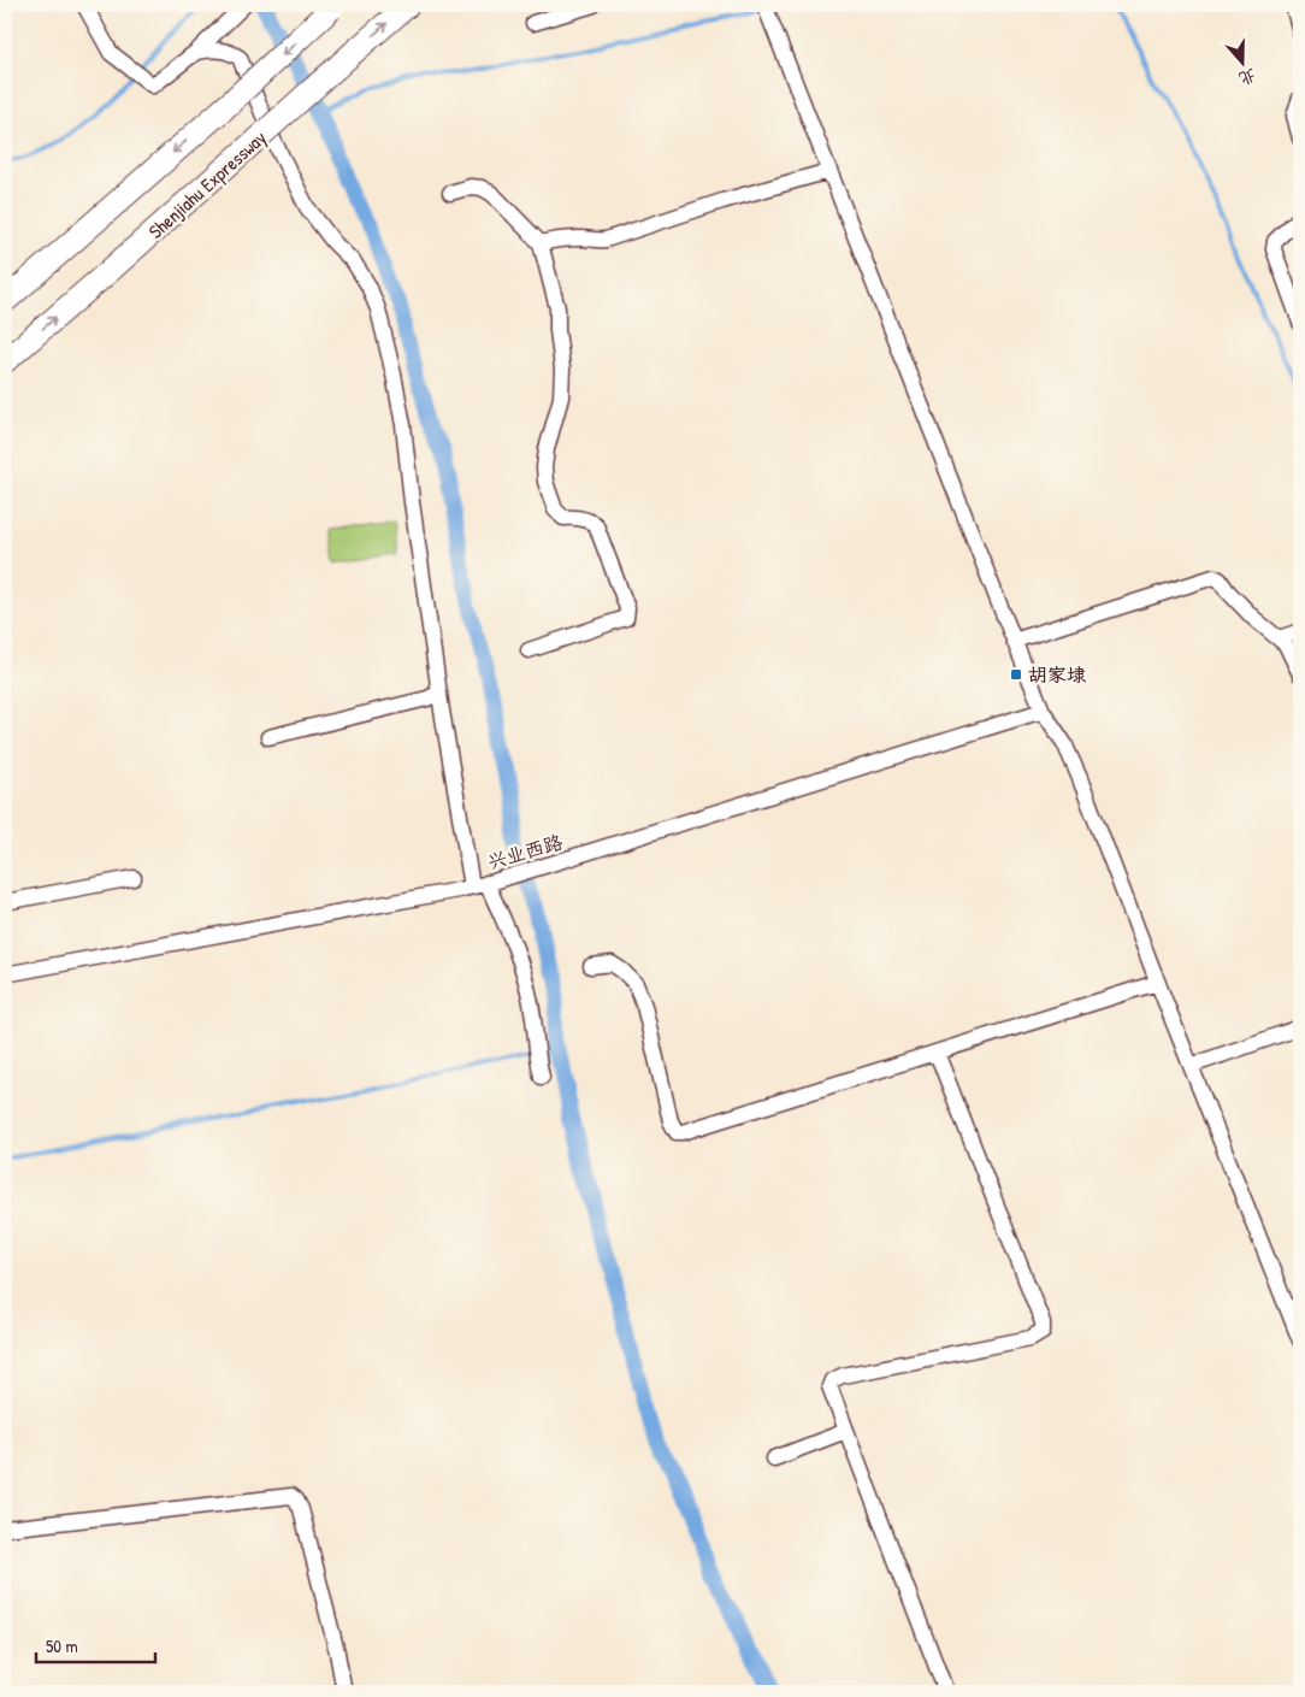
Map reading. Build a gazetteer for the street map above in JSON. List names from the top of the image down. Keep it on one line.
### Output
{"streets":{"highway":["Shenjiahu Expressway"],"street":["兴业西路"]},"places":{"transit":["胡家埭"]},"scale_bar":"50 m","north":"bottom"}
